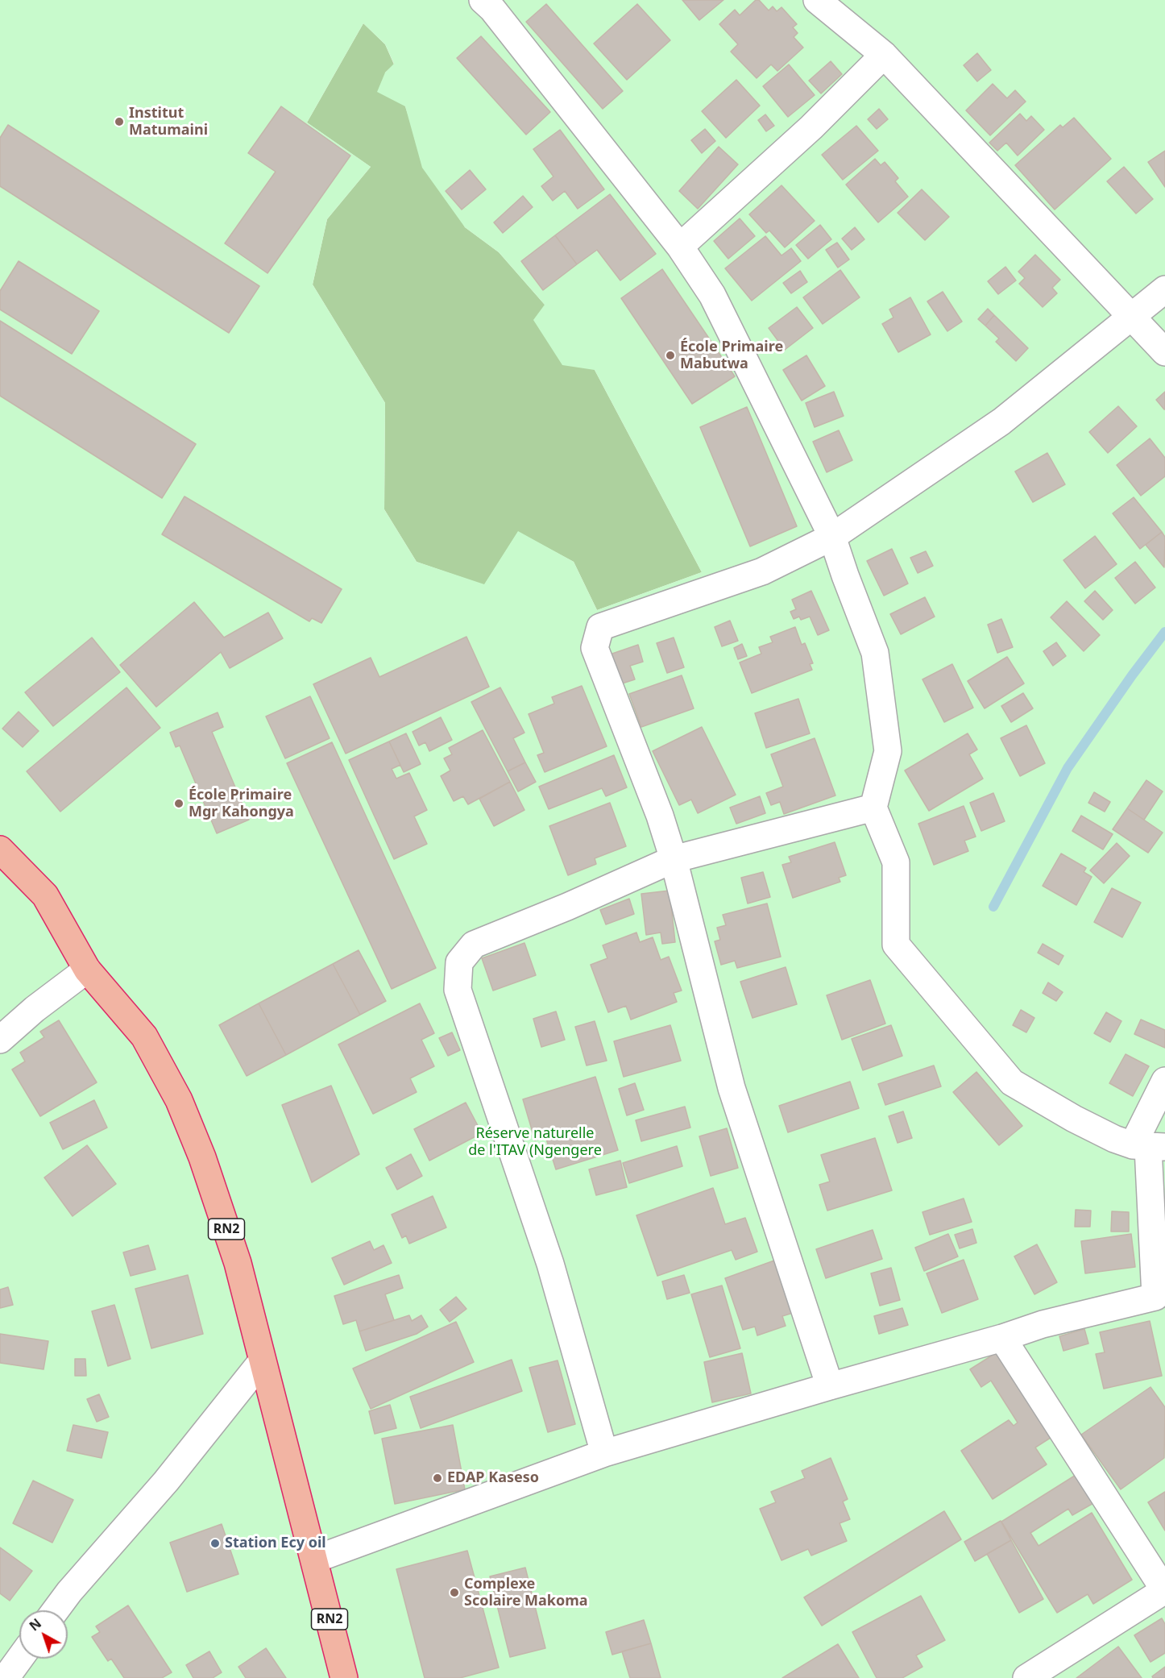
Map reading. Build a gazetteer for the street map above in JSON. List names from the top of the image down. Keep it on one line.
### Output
{"streets":{"highway":["RN2"]},"parks":["Réserve naturelle de l'ITAV (Ngengere"],"places":["Institut Matumaini","École Primaire Mabutwa","École Primaire Mgr Kahongya","EDAP Kaseso","Station Ecy oil","Complexe Scolaire Makoma"],"north":"top left"}
